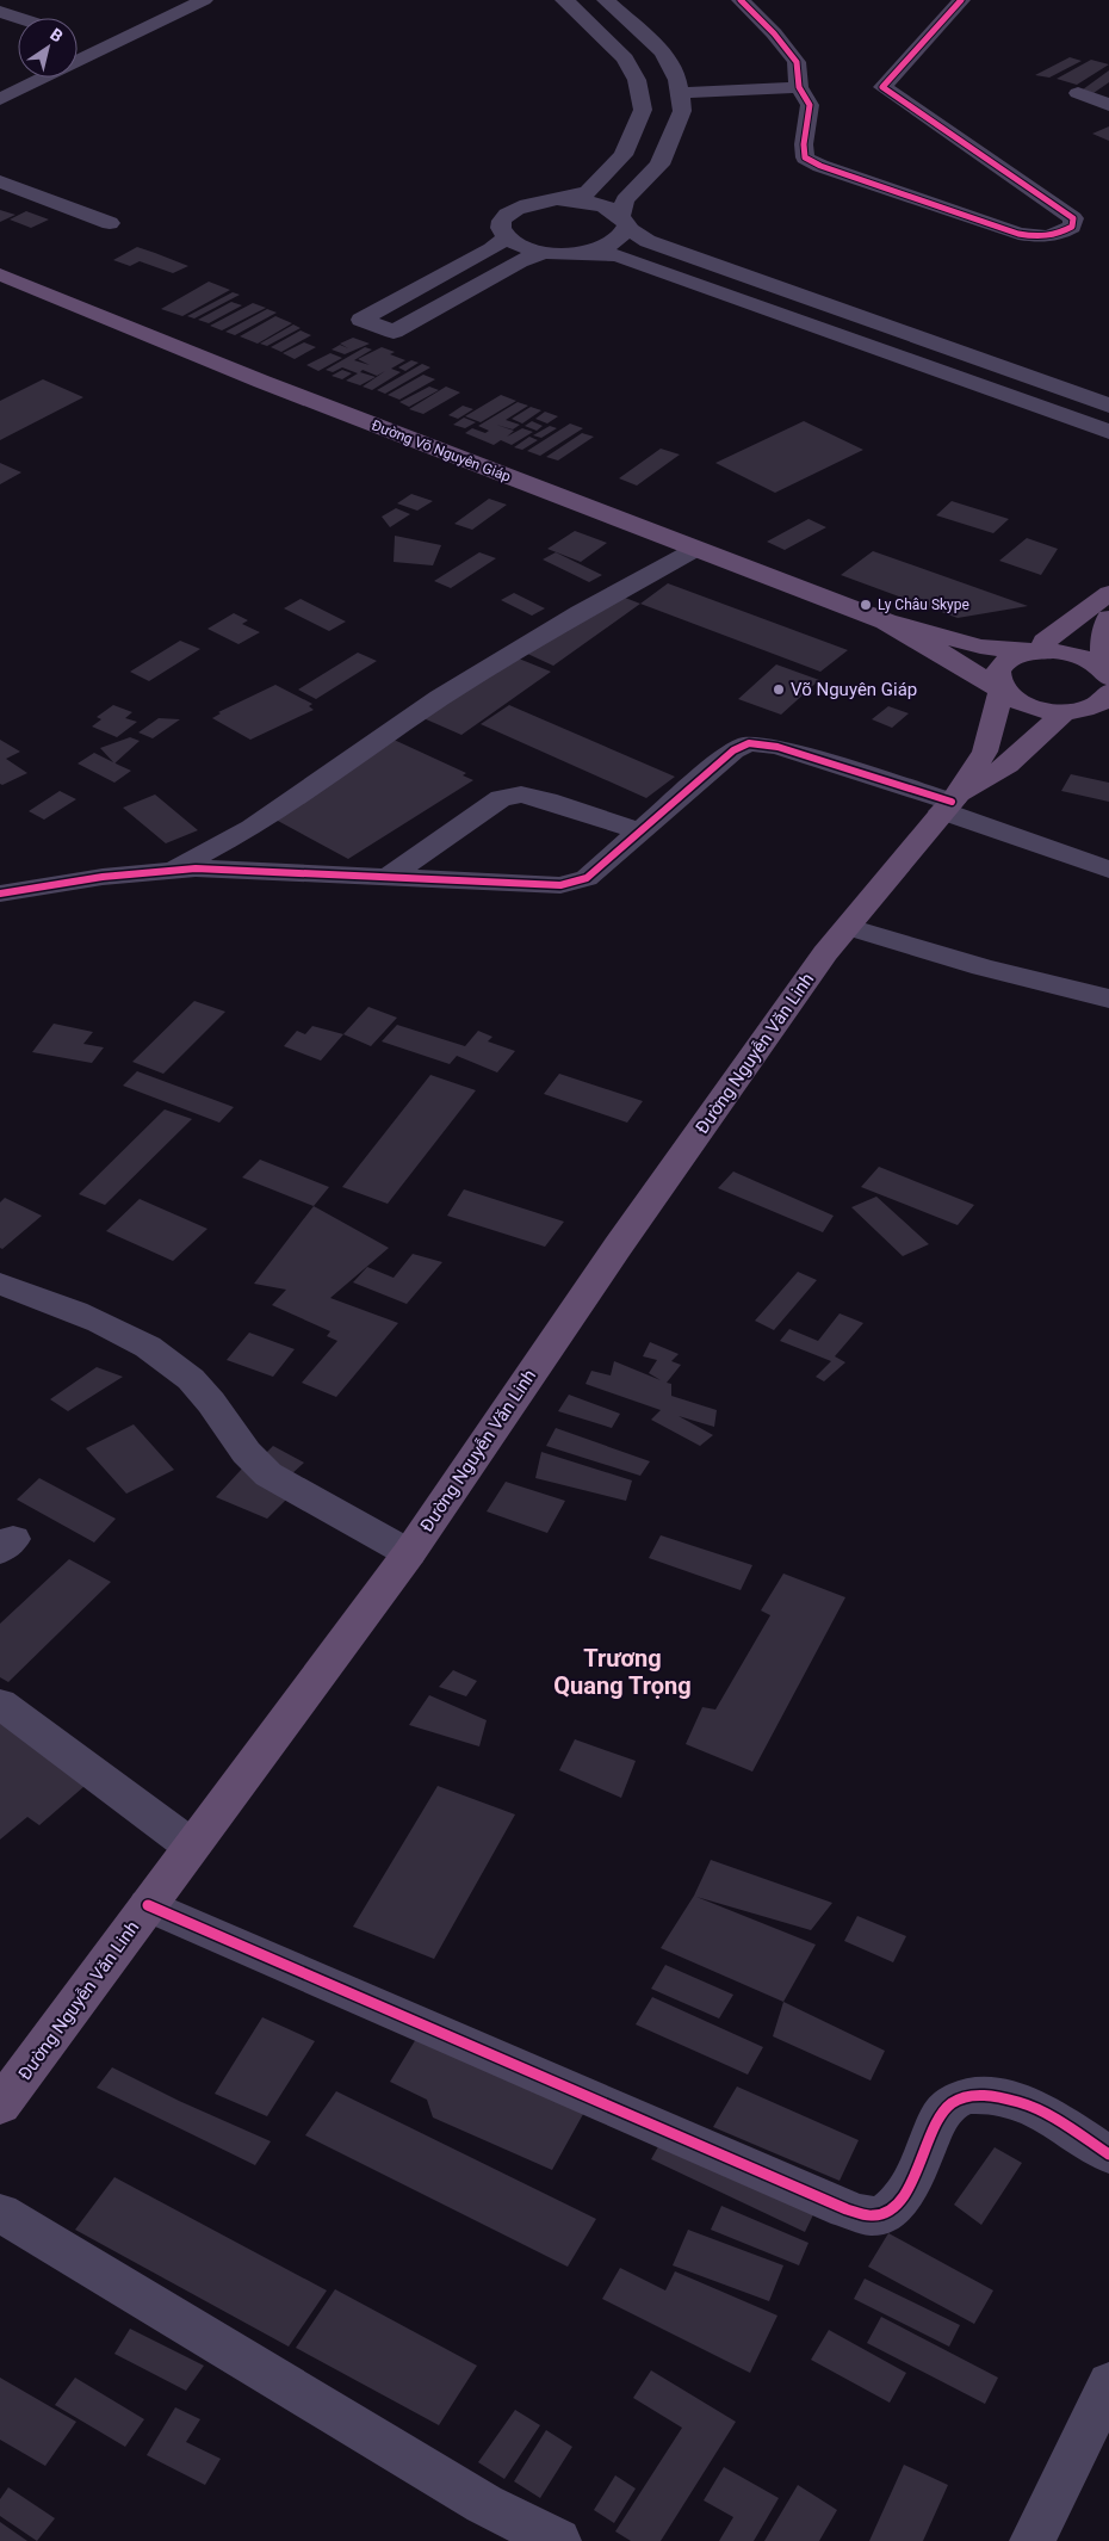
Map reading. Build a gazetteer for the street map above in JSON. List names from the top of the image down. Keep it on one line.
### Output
{"streets":{"main road":["Đường Võ Nguyên Giáp","Đường Nguyễn Văn Linh"]},"crossings":[["Đường Võ Nguyên Giáp","Đường Nguyễn Văn Linh"]],"districts":["Trương Quang Trọng"],"places":["Ly Châu Skype","Võ Nguyên Giáp"],"north":"top right"}
